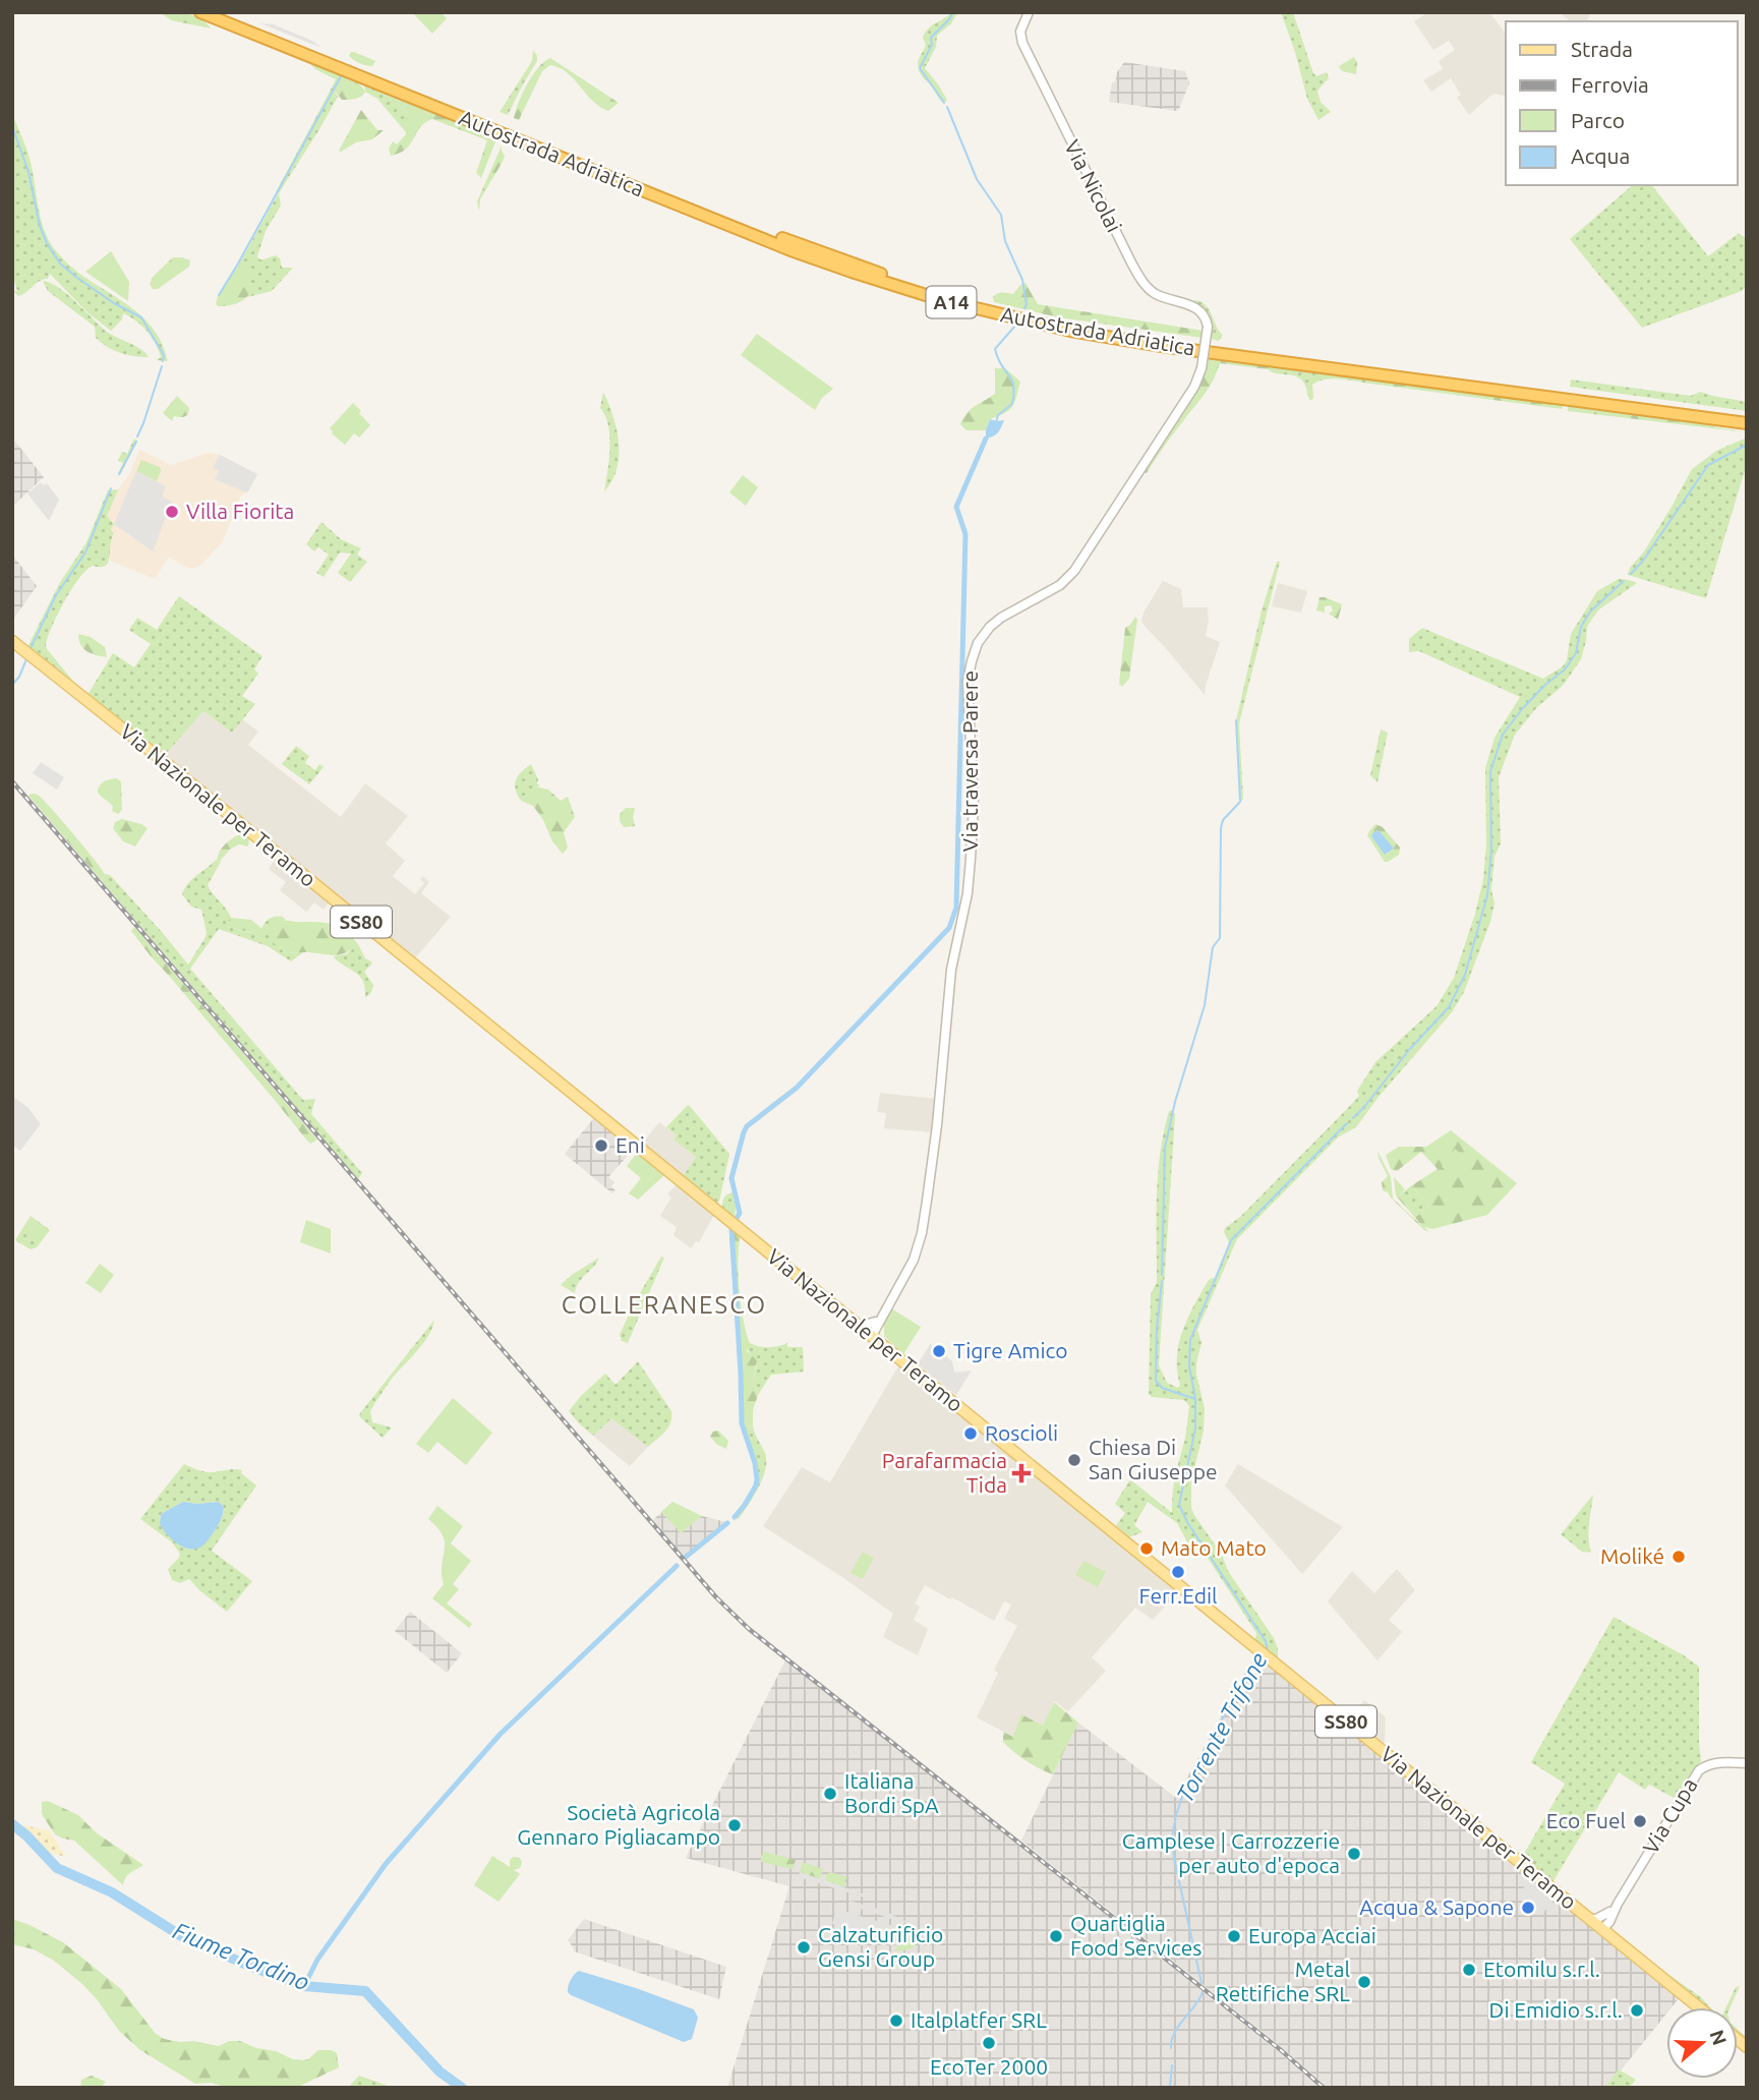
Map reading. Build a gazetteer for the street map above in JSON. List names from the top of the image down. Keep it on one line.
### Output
{"streets":{"highway":["Autostrada Adriatica","A14"],"main road":["Via Nazionale per Teramo","SS80"],"street":["Via Nicolai","Via traversa Parere","Via Cupa"]},"crossings":[["Via Nicolai","Via traversa Parere"],["Via traversa Parere","Via Nazionale per Teramo"],["Via Nazionale per Teramo","Via Cupa"]],"districts":["COLLERANESCO"],"water":["Torrente Trifone","Fiume Tordino"],"places":{"other":["Villa Fiorita","Eni","Tigre Amico","Roscioli","Chiesa Di San Giuseppe","Mato Mato","Moliké","Ferr.Edil","Italiana Bordi SpA","Eco Fuel","Società Agricola Gennaro Pigliacampo","Camplese | Carrozzerie per auto d'epoca","Acqua & Sapone","Quartiglia Food Services","Europa Acciai","Calzaturificio Gensi Group","Etomilu s.r.l.","Metal Rettifiche SRL","Di Emidio s.r.l.","Italplatfer SRL","EcoTer 2000"],"health":["Parafarmacia Tida"]},"legend":["Strada","Ferrovia","Parco","Acqua"],"north":"right"}
